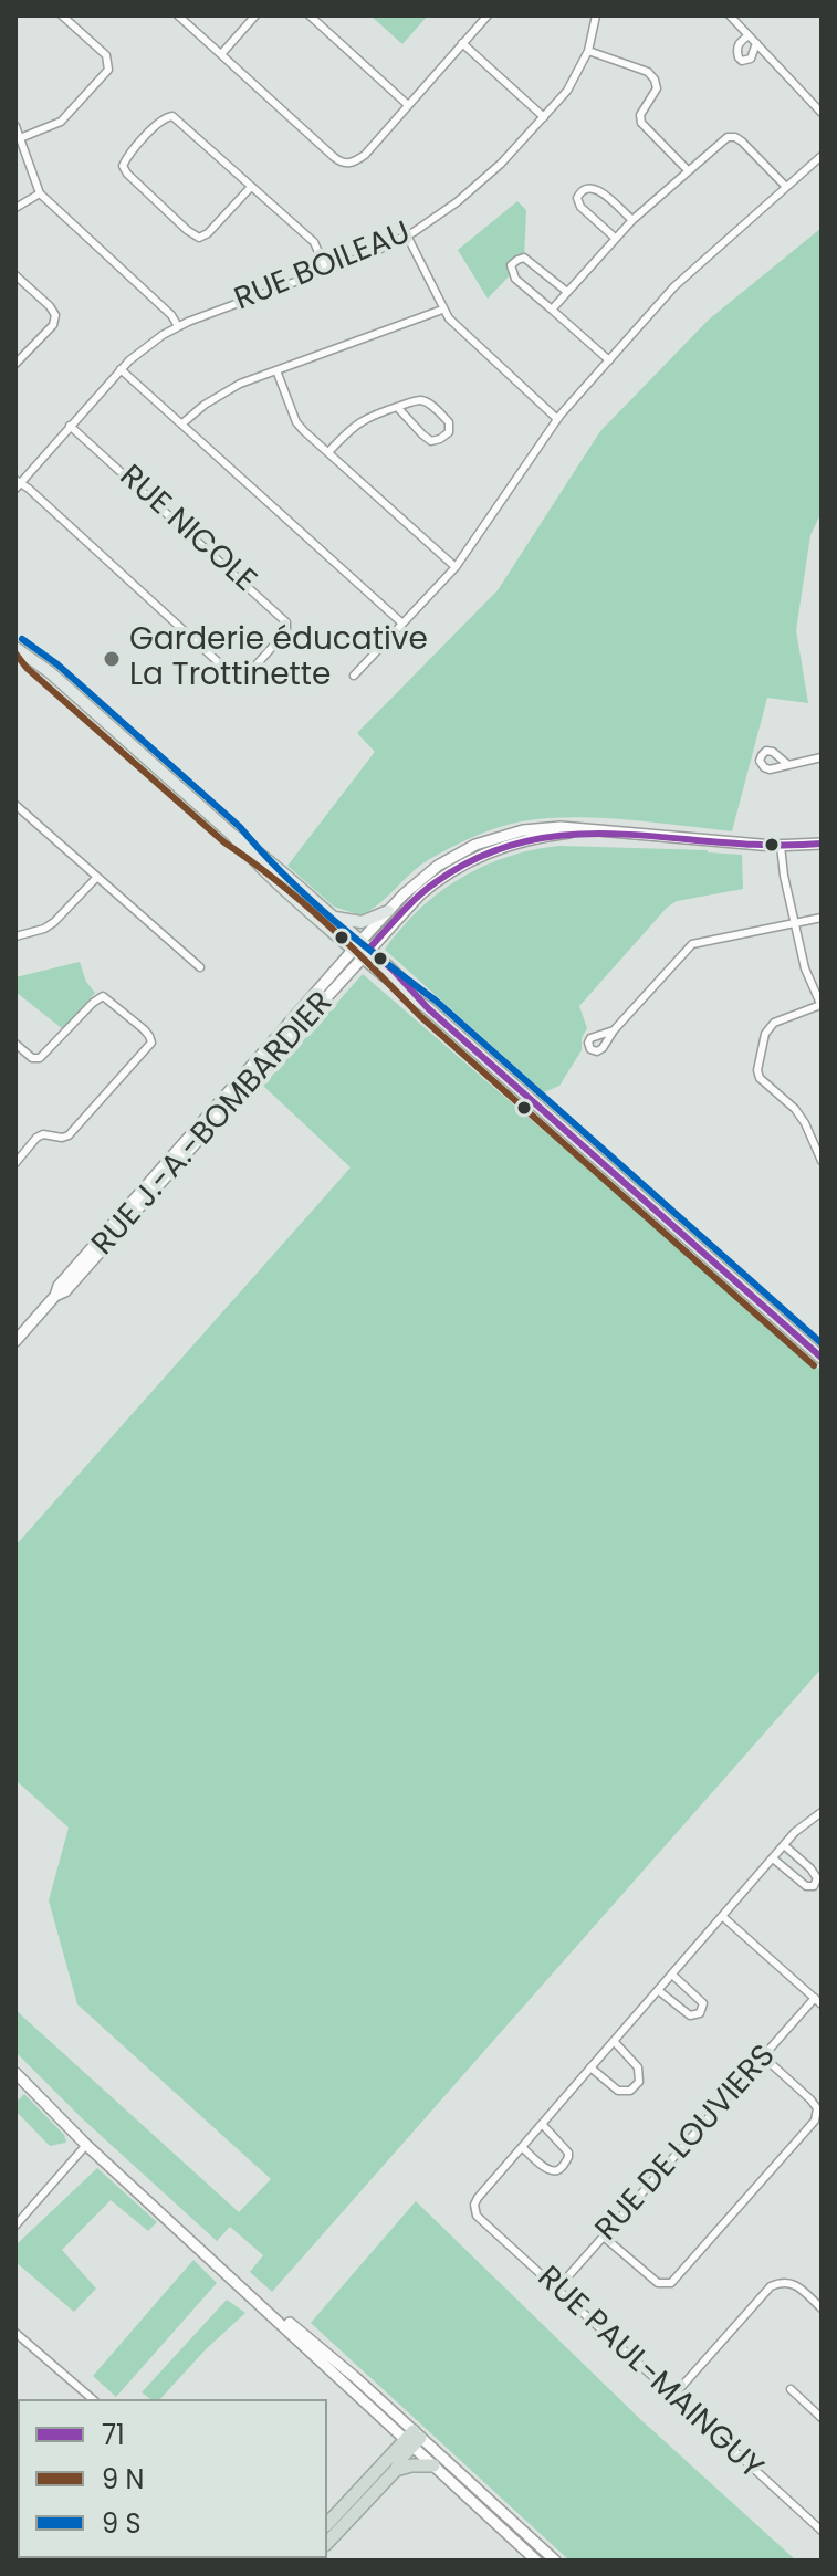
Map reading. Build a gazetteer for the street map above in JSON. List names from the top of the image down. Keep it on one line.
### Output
{"streets":{"street":["RUE BOILEAU","RUE NICOLE","RUE J.-A.-BOMBARDIER","RUE DE LOUVIERS","RUE PAUL-MAINGUY"]},"crossings":[["RUE BOILEAU","RUE NICOLE"],["RUE DE LOUVIERS","RUE PAUL-MAINGUY"]],"places":["Garderie éducative La Trottinette"],"lines":["transit line 71"],"legend":["71","9 N","9 S"]}
